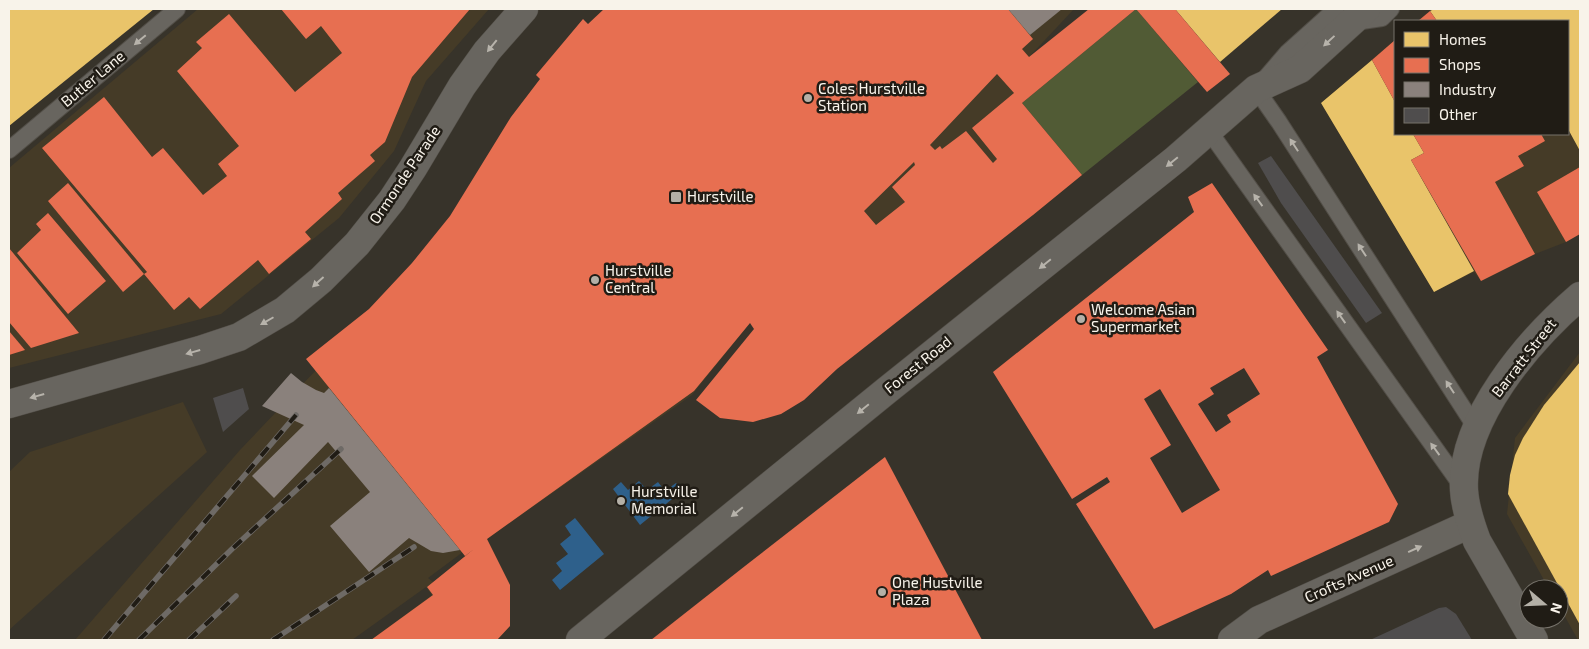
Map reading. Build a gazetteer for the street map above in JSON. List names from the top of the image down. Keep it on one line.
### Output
{"streets":{"street":["Ormonde Parade","Barratt Street","Forest Road","Crofts Avenue"],"lane":["Butler Lane"]},"crossings":[["Barratt Street","Crofts Avenue"]],"one_way":["Butler Lane","Ormonde Parade","Forest Road","Crofts Avenue"],"places":{"other":["Coles Hurstville Station","Hurstville Central","Welcome Asian Supermarket","Hurstville Memorial","One Hustville Plaza"],"transit":["Hurstville"]},"legend":["Homes","Shops","Industry","Other"],"north":"right"}
